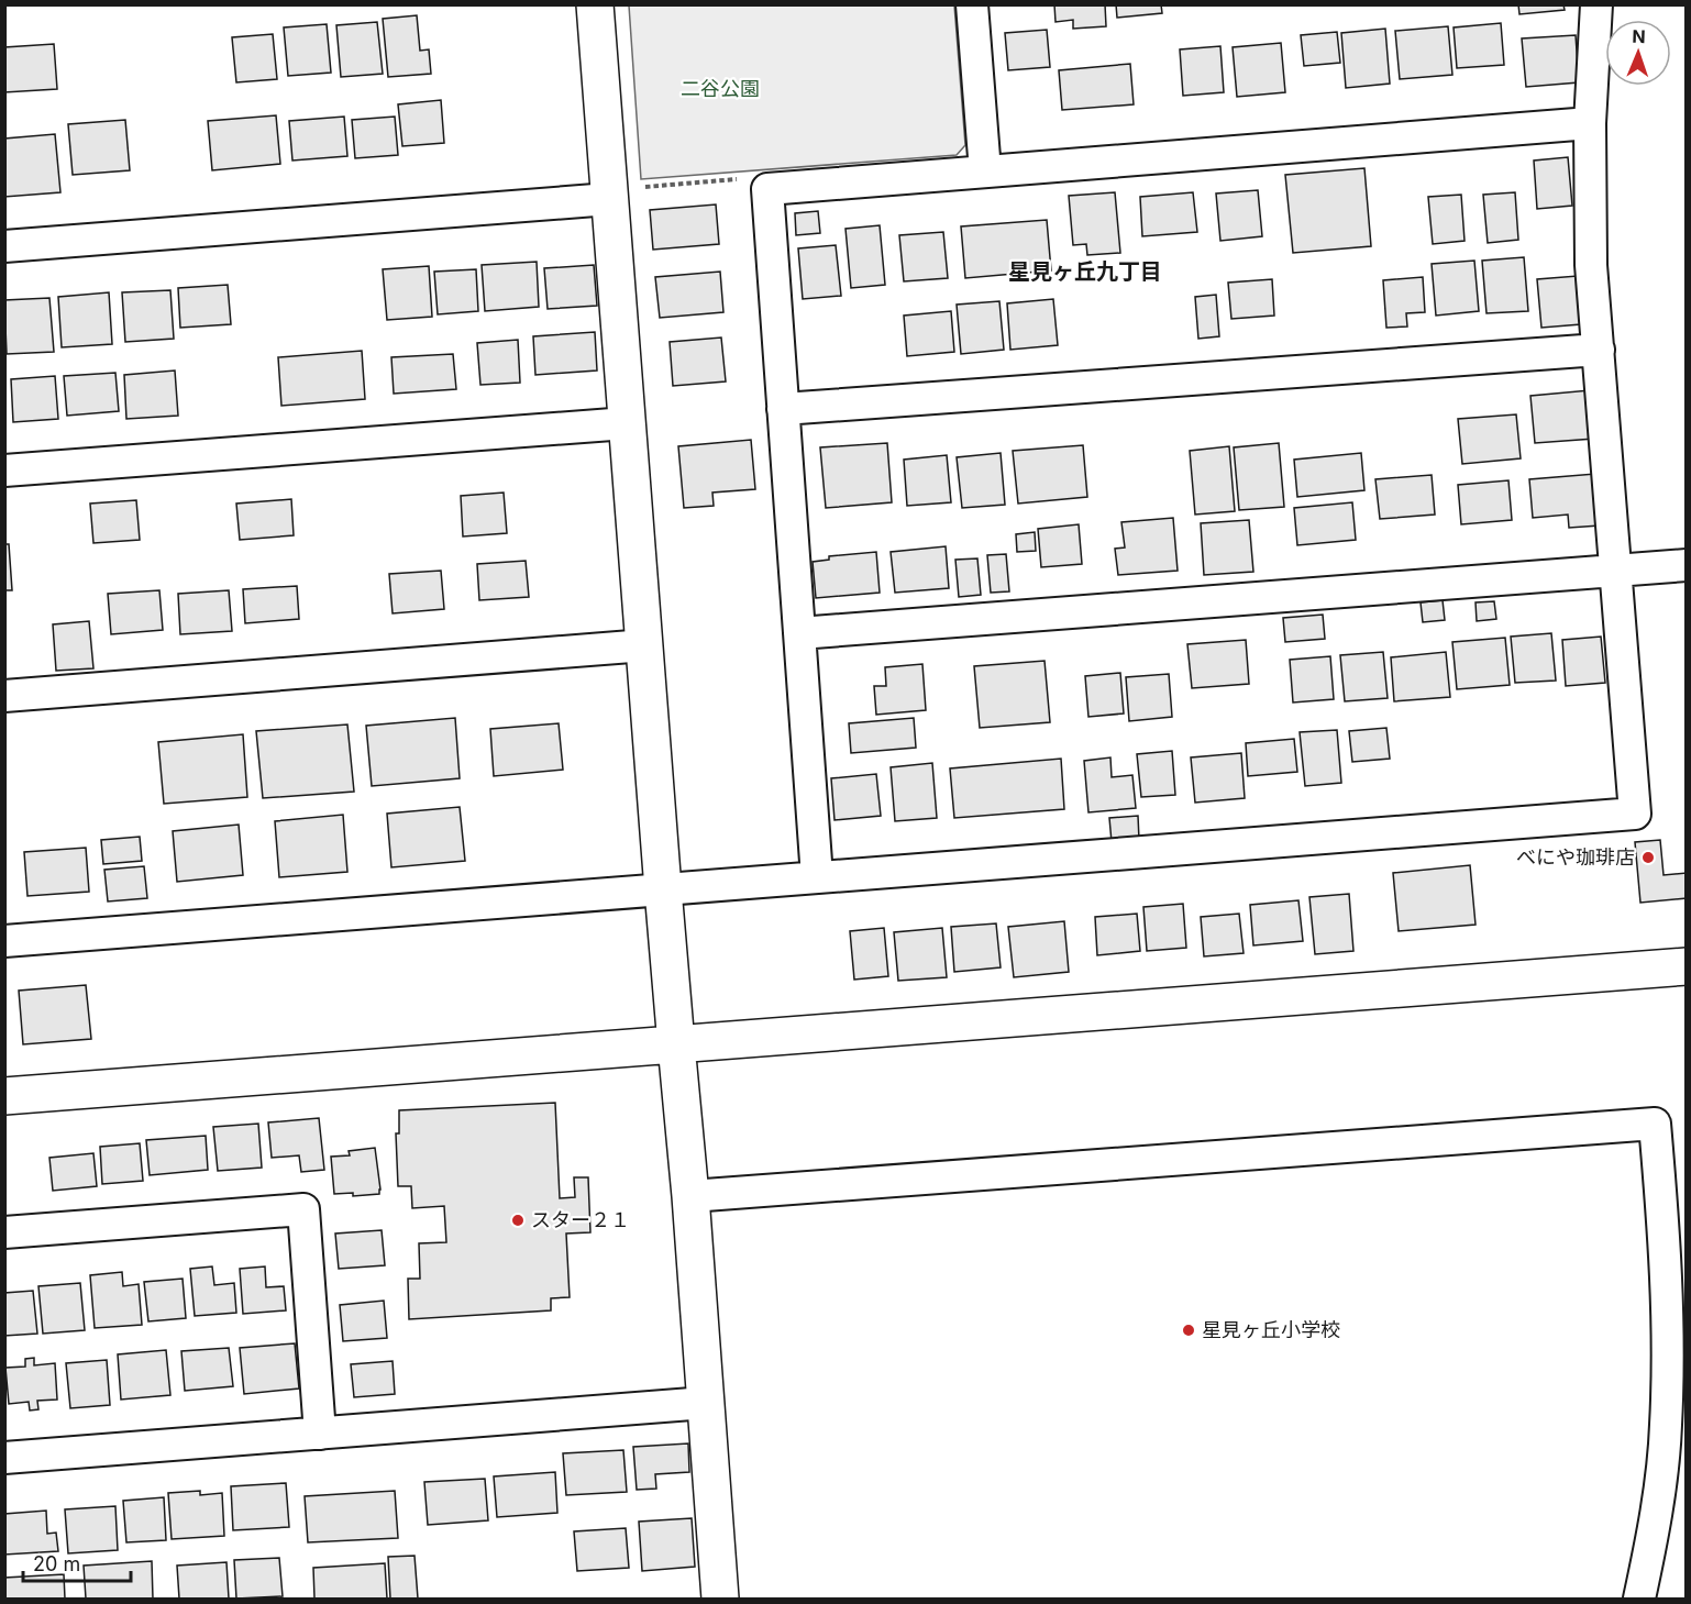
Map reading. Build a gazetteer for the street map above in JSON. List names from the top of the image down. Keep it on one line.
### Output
{"districts":["星見ヶ丘九丁目"],"parks":["二谷公園"],"places":["べにや珈琲店","スター２１","星見ヶ丘小学校"],"scale_bar":"20 m","north":"top"}
